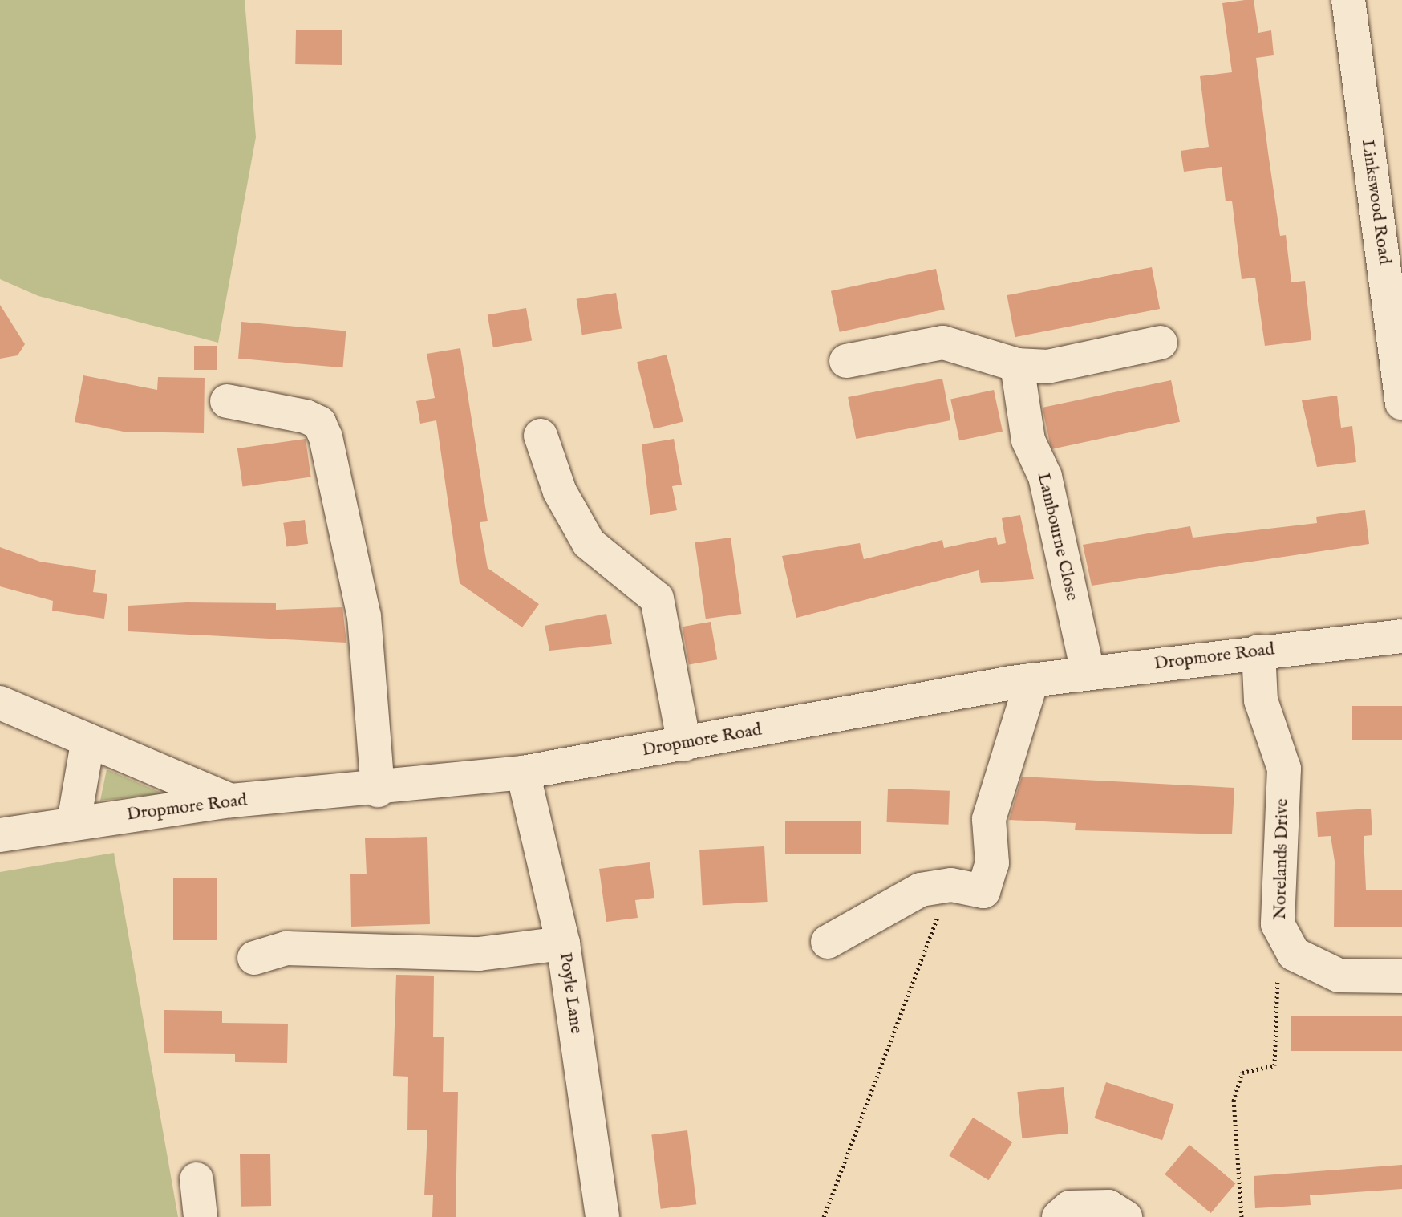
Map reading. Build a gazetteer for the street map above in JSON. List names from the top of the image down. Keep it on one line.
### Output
{"streets":{"street":["Linkswood Road","Lambourne Close","Dropmore Road","Norelands Drive","Poyle Lane"]},"crossings":[["Lambourne Close","Dropmore Road"],["Dropmore Road","Norelands Drive"],["Dropmore Road","Poyle Lane"]]}
